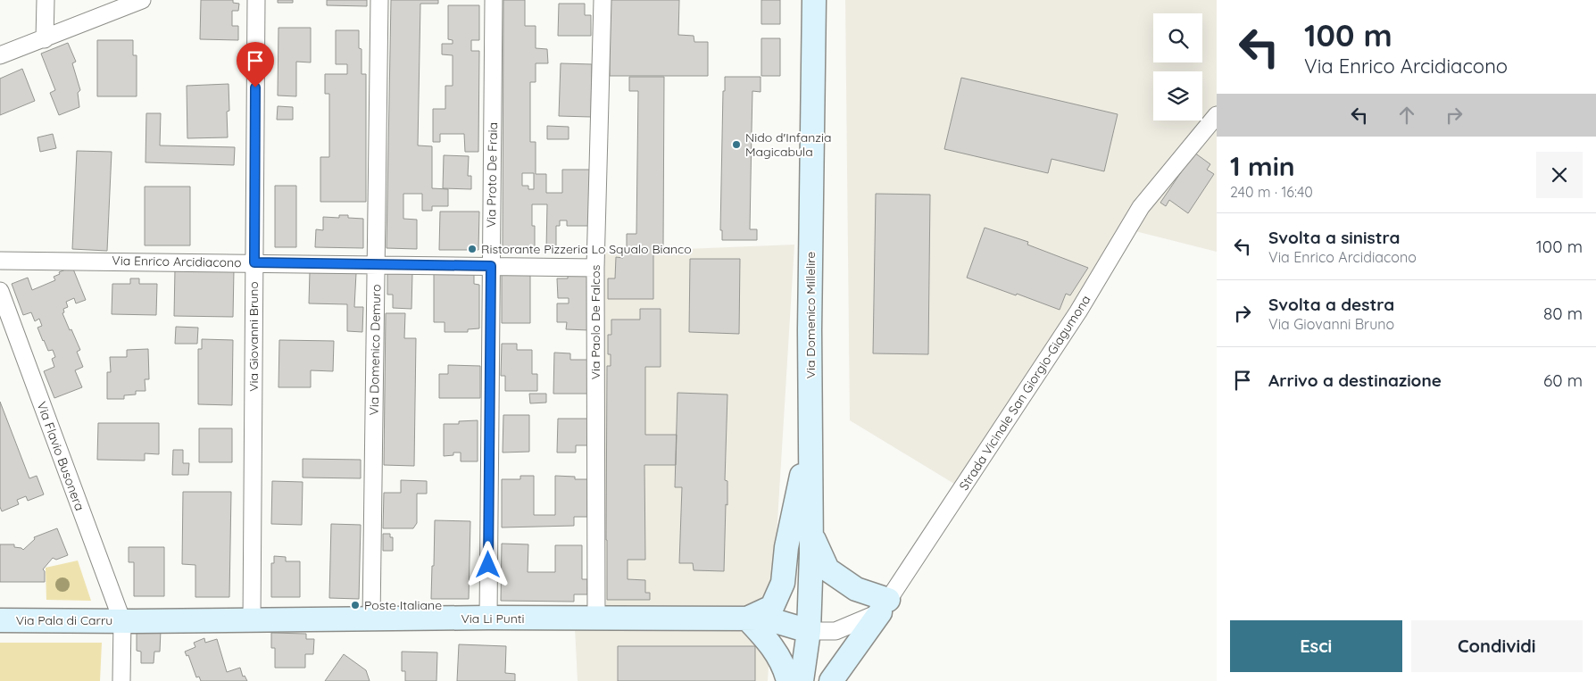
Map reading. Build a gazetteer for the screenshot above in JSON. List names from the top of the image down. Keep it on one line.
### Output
{"streets":{"main road":["Via Domenico Millelire","Via Li Punti","Via Pala di Carru"],"street":["Via Proto De Fraia","Via Enrico Arcidiacono","Via Paolo De Falcos","Via Giovanni Bruno","Via Domenico Demuro","Strada Vicinale San Giorgio-Giagumona","Via Flavio Busonera"]},"crossings":[["Via Proto De Fraia","Via Enrico Arcidiacono"],["Via Proto De Fraia","Via Li Punti"],["Via Enrico Arcidiacono","Via Paolo De Falcos"],["Via Enrico Arcidiacono","Via Giovanni Bruno"],["Via Enrico Arcidiacono","Via Domenico Demuro"],["Via Domenico Millelire","Via Li Punti"],["Via Paolo De Falcos","Via Li Punti"],["Via Giovanni Bruno","Via Li Punti"],["Via Domenico Demuro","Via Li Punti"],["Via Flavio Busonera","Via Li Punti"],["Via Flavio Busonera","Via Pala di Carru"],["Via Li Punti","Via Pala di Carru"]],"places":["Nido d'Infanzia Magicabula","Ristorante Pizzeria Lo Squalo Bianco","Poste Italiane"],"page":{"turn":["100 m","Via Enrico Arcidiacono"],"heading":["1 min","240 m · 16:40"],"list":[{"name":"Svolta a sinistra","note":"Via Enrico Arcidiacono","value":"100 m"},{"name":"Svolta a destra","note":"Via Giovanni Bruno","value":"80 m"},{"name":"Arrivo a destinazione","value":"60 m"}],"buttons":["Esci","Condividi"]}}
